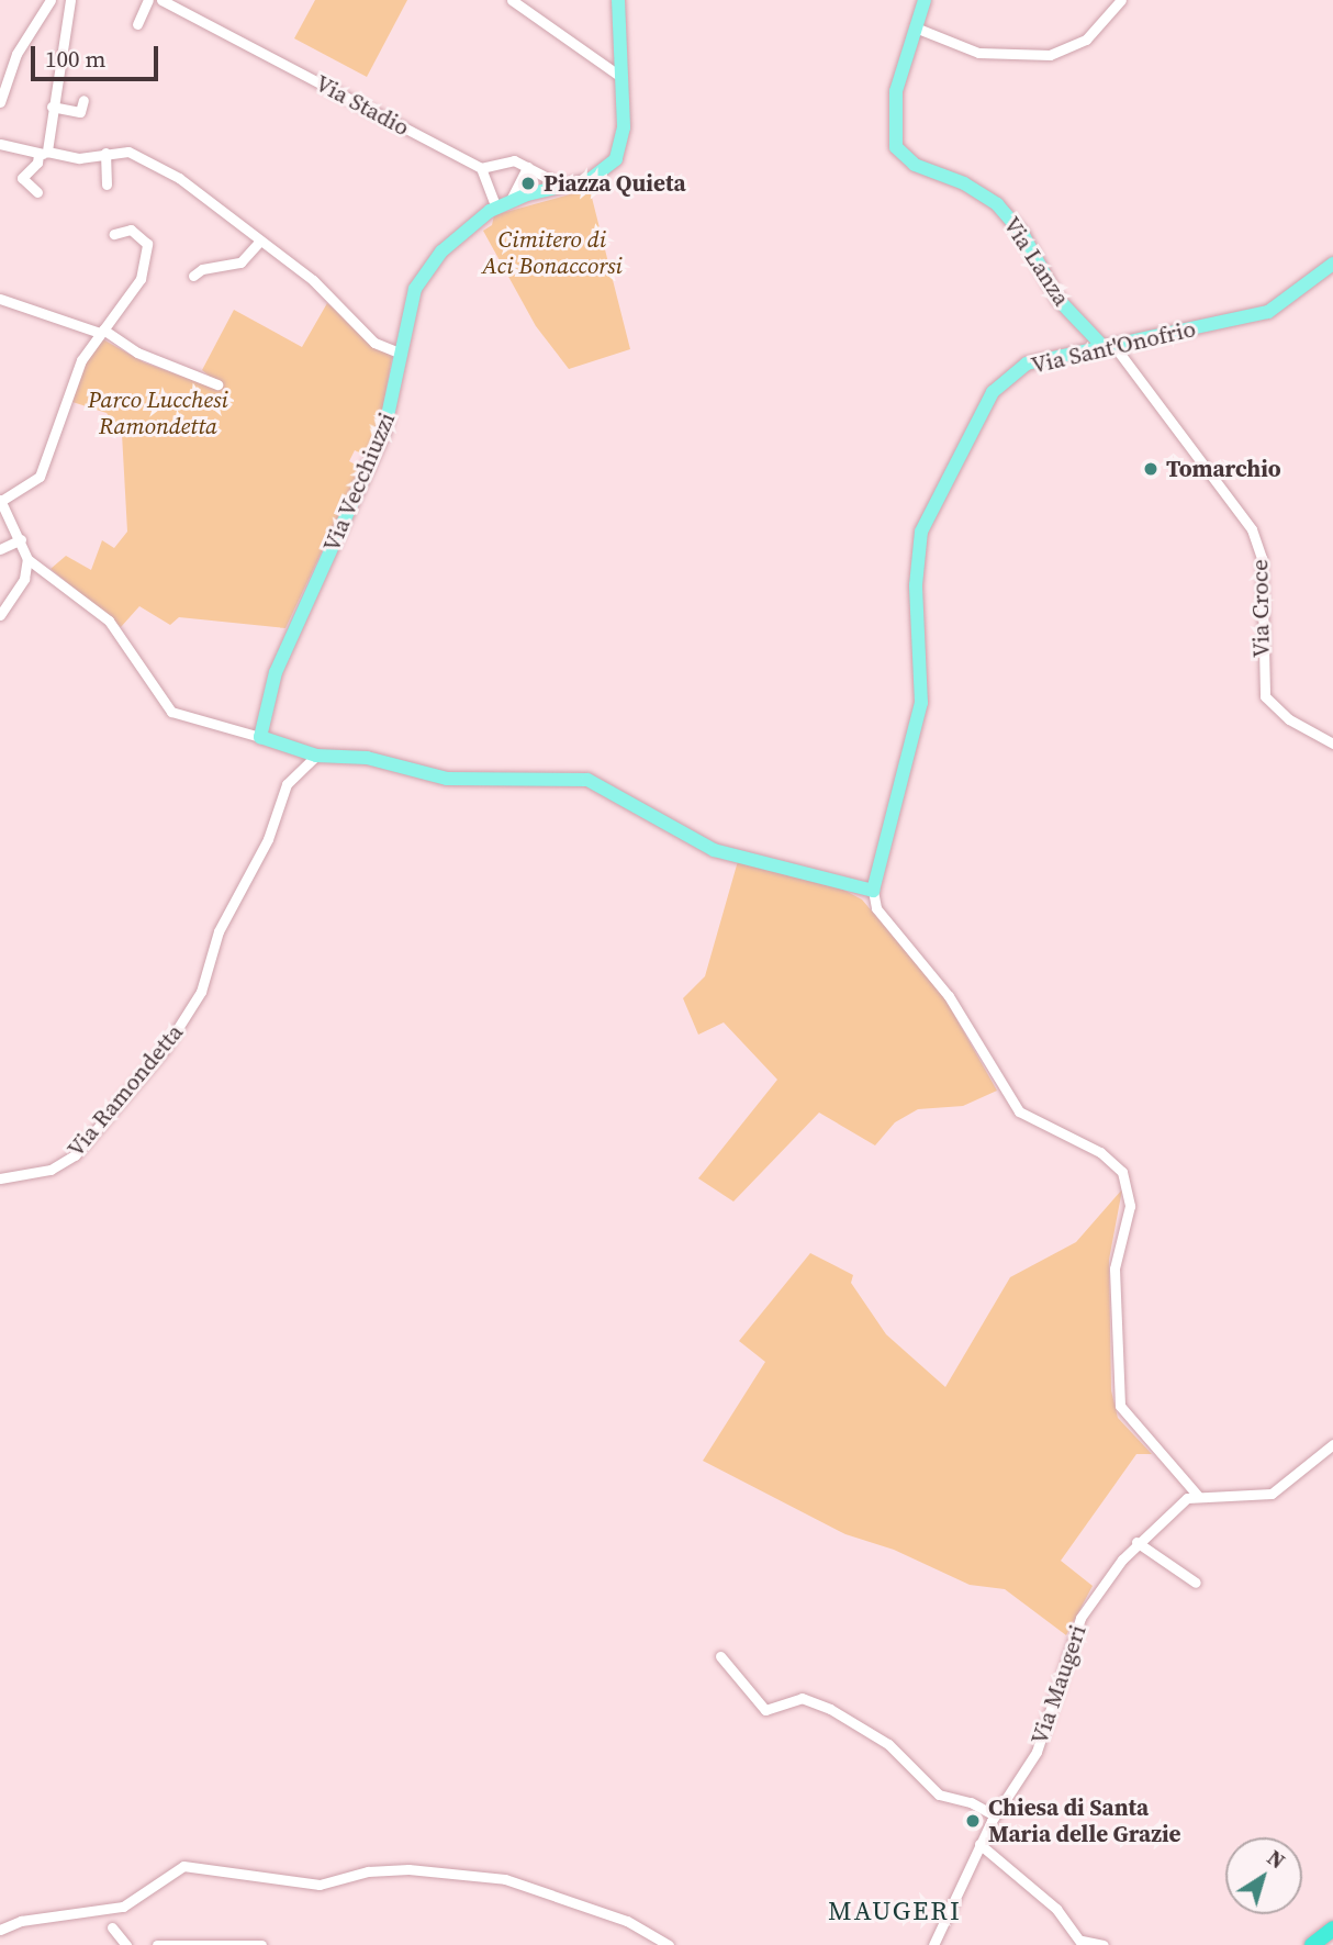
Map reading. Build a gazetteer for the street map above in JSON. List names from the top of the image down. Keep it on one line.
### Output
{"streets":{"main road":["Via Lanza","Via Sant'Onofrio","Via Vecchiuzzi"],"street":["Via Stadio","Via Croce","Via Ramondetta","Via Maugeri"]},"crossings":[["Via Lanza","Via Sant'Onofrio"],["Via Lanza","Via Croce"],["Via Sant'Onofrio","Via Croce"]],"districts":["MAUGERI"],"parks":["Cimitero di Aci Bonaccorsi","Parco Lucchesi Ramondetta"],"places":["Piazza Quieta","Tomarchio","Chiesa di Santa Maria delle Grazie"],"scale_bar":"100 m","north":"top right"}
